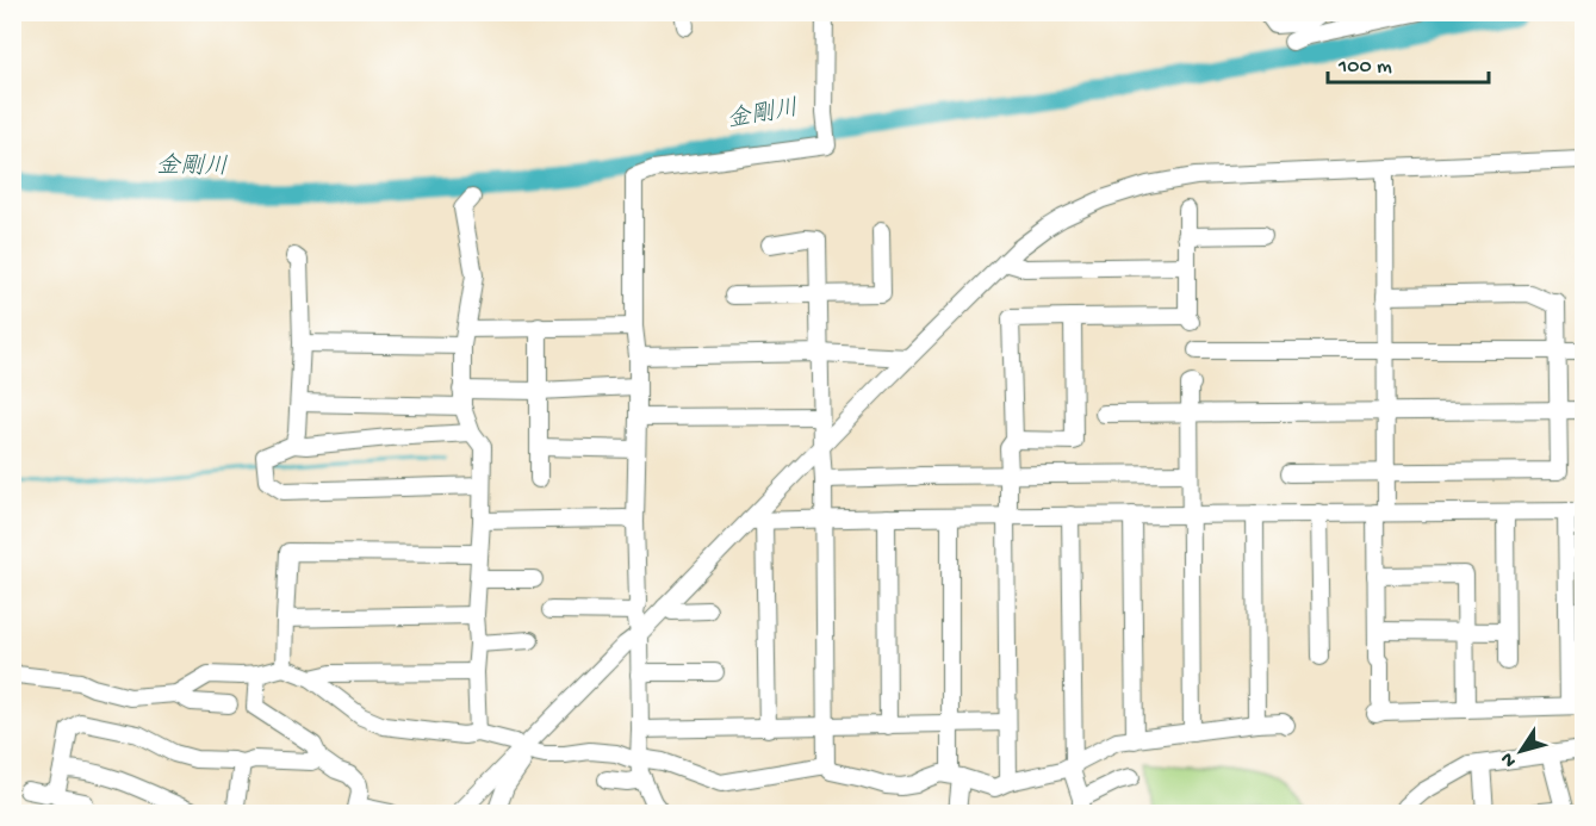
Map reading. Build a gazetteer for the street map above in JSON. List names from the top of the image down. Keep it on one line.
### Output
{"water":["金剛川"],"scale_bar":"100 m","north":"bottom left"}
